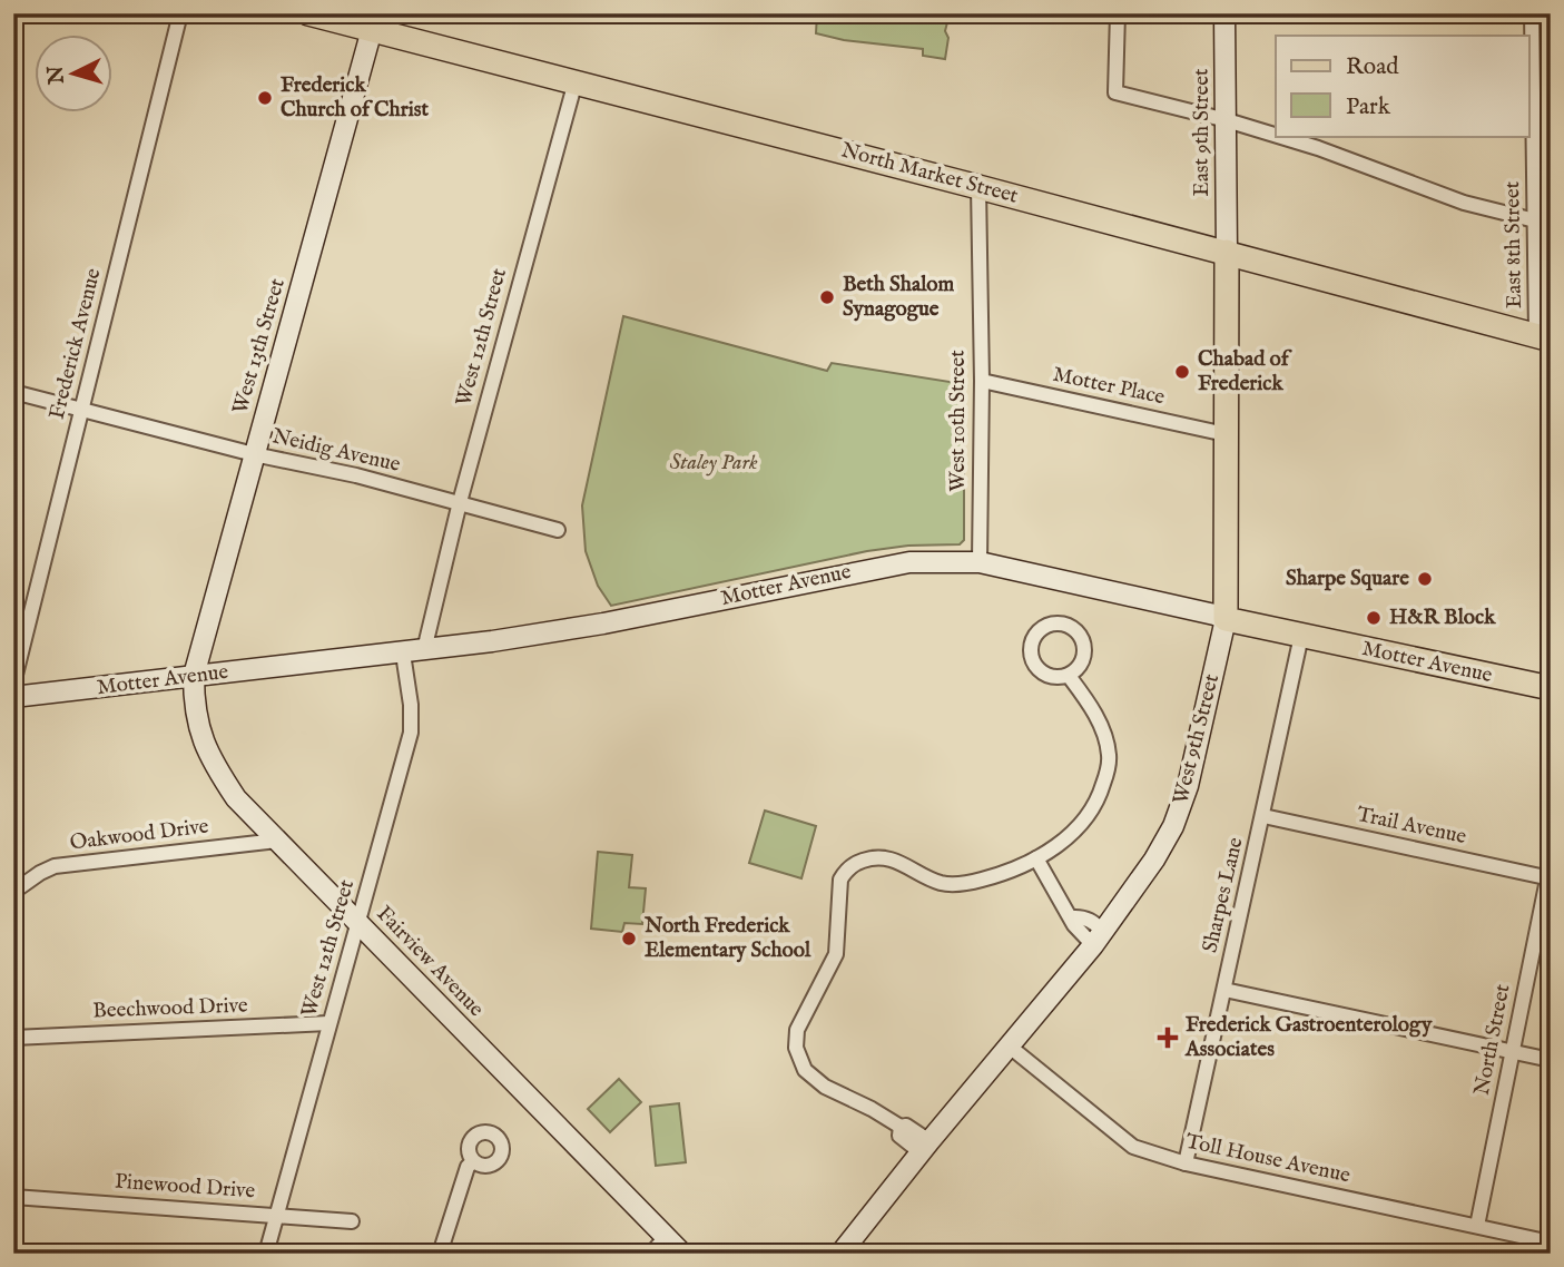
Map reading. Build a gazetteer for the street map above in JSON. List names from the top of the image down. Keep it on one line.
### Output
{"streets":{"main road":["North Market Street","Motter Avenue","West 9th Street"],"street":["East 9th Street","East 8th Street","West 12th Street","Frederick Avenue","West 13th Street","Motter Place","West 10th Street","Neidig Avenue","Trail Avenue","Oakwood Drive","Sharpes Lane","Fairview Avenue","Beechwood Drive","North Street","Toll House Avenue","Pinewood Drive"]},"crossings":[["East 9th Street","North Market Street"],["East 9th Street","West 9th Street"],["North Market Street","East 8th Street"],["North Market Street","West 12th Street"],["North Market Street","West 13th Street"],["North Market Street","West 10th Street"],["North Market Street","West 9th Street"],["West 12th Street","Neidig Avenue"],["West 12th Street","Motter Avenue"],["West 12th Street","Fairview Avenue"],["West 12th Street","Beechwood Drive"],["West 12th Street","Pinewood Drive"],["Frederick Avenue","Neidig Avenue"],["West 13th Street","Neidig Avenue"],["West 13th Street","Motter Avenue"],["West 13th Street","Fairview Avenue"],["Motter Place","West 10th Street"],["Motter Place","West 9th Street"],["West 10th Street","Motter Avenue"],["Motter Avenue","West 9th Street"],["Motter Avenue","Sharpes Lane"],["Motter Avenue","Fairview Avenue"],["West 9th Street","Toll House Avenue"],["Trail Avenue","Sharpes Lane"],["Trail Avenue","North Street"],["Oakwood Drive","Fairview Avenue"],["Sharpes Lane","Toll House Avenue"],["North Street","Toll House Avenue"]],"parks":["Staley Park"],"places":{"other":["Frederick Church of Christ","Beth Shalom Synagogue","Chabad of Frederick","Sharpe Square","H&R Block","North Frederick Elementary School"],"health":["Frederick Gastroenterology Associates"]},"legend":["Road","Park"],"north":"left"}
